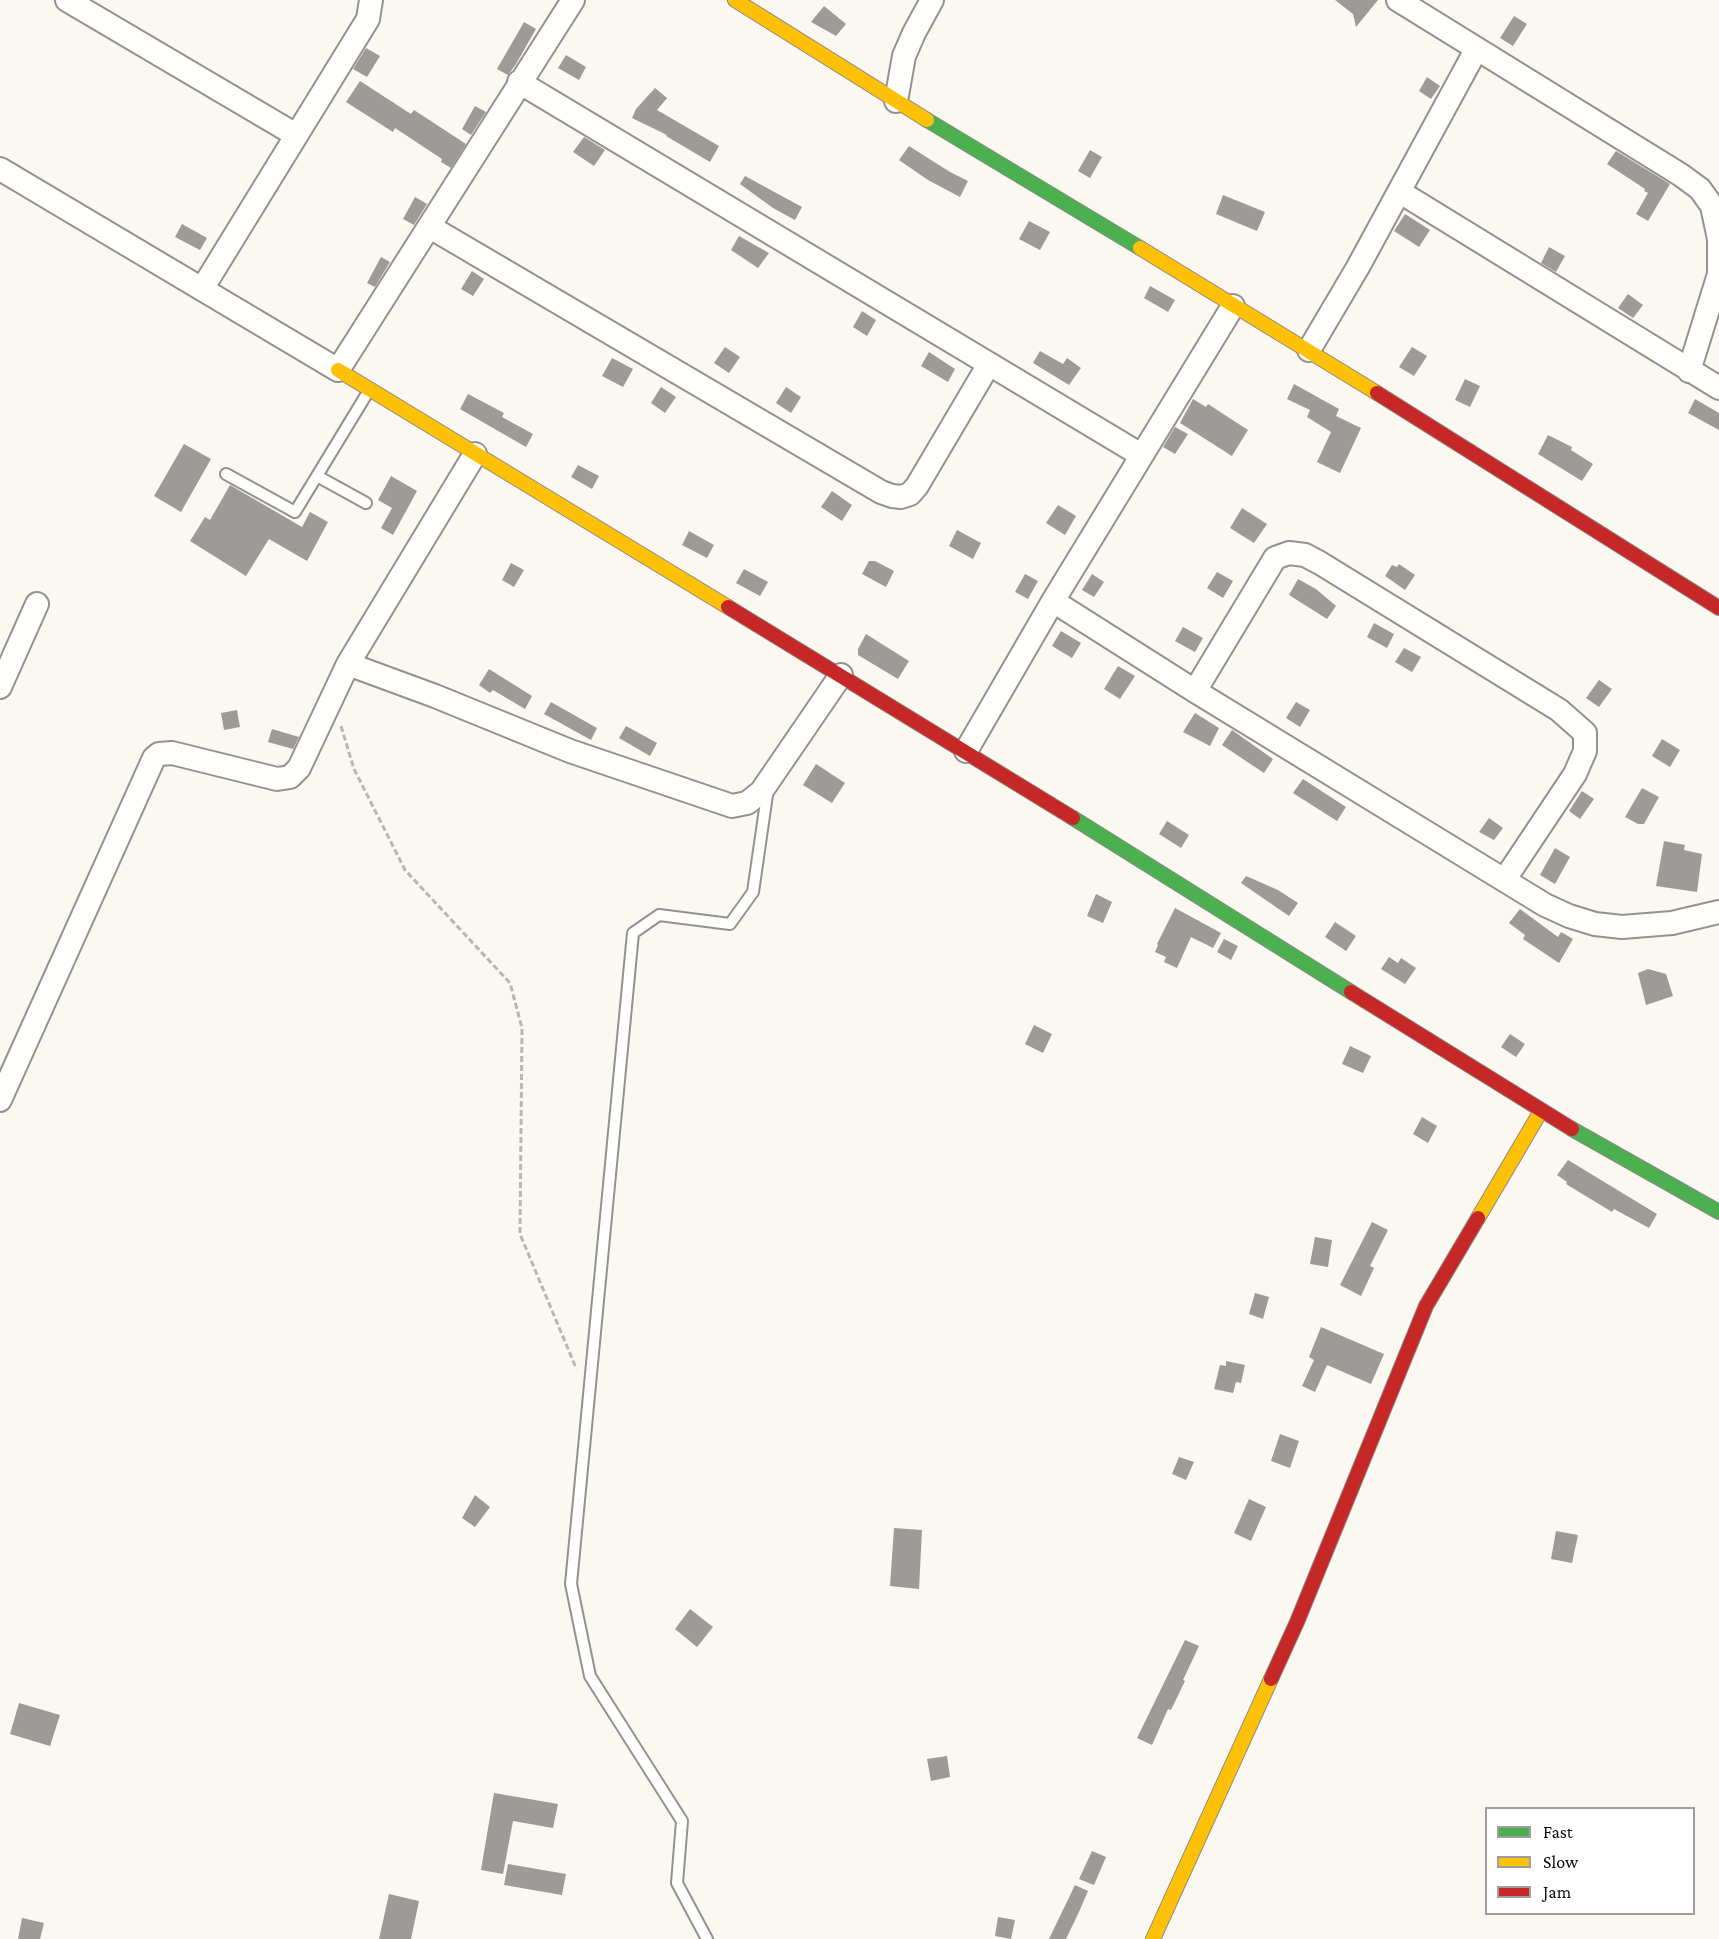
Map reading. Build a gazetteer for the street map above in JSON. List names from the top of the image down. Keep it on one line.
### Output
{"legend":["Fast","Slow","Jam"]}
